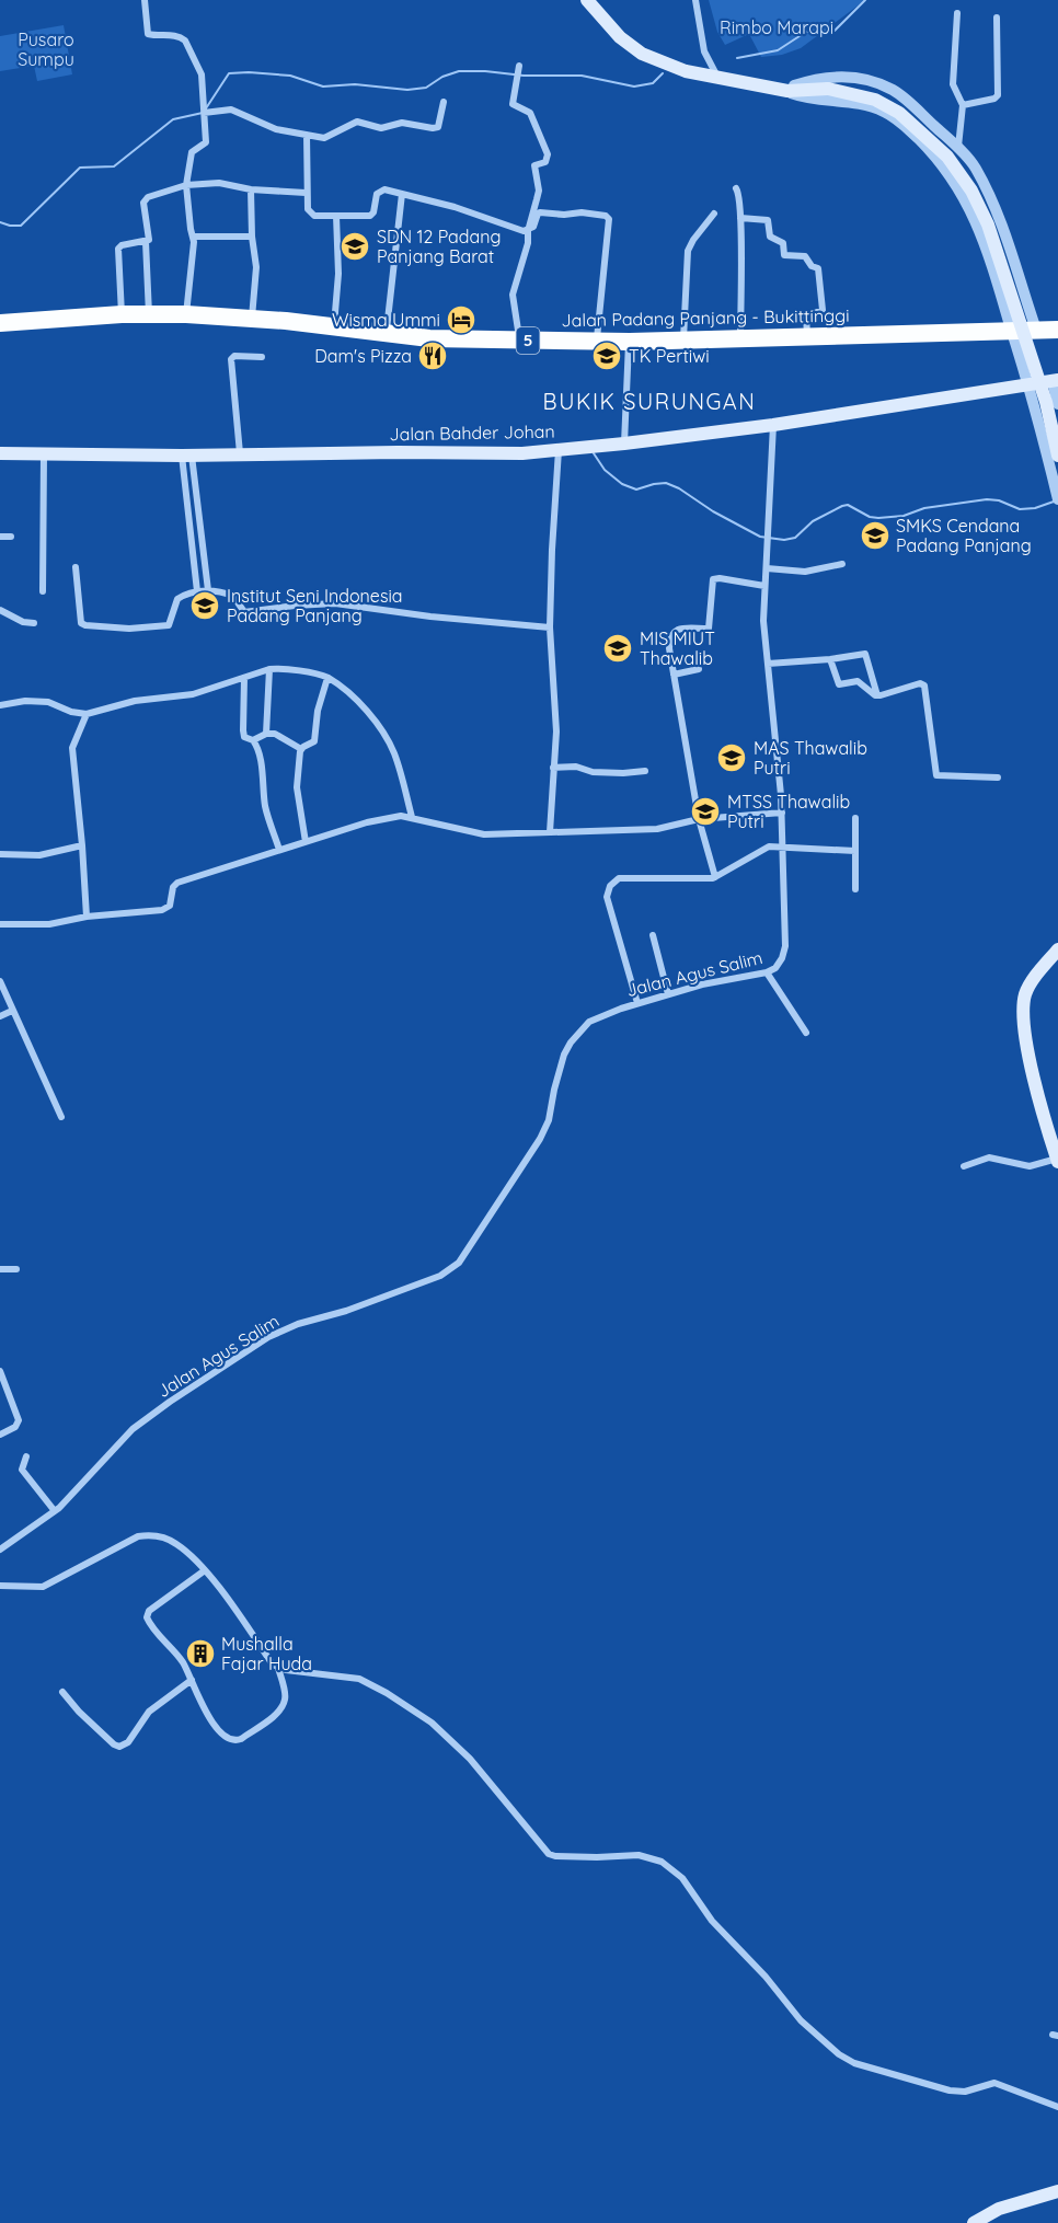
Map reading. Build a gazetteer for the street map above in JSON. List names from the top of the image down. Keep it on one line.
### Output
{"streets":{"highway":["Jalan Padang Panjang - Bukittinggi","5"],"main road":["Jalan Bahder Johan"],"street":["Jalan Agus Salim"]},"crossings":[["Jalan Bahder Johan","Jalan Agus Salim"]],"districts":["BUKIK SURUNGAN"],"parks":["Rimbo Marapi","Pusaro Sumpu"],"places":{"school or university":["SDN 12 Padang Panjang Barat","TK Pertiwi","SMKS Cendana Padang Panjang","Institut Seni Indonesia Padang Panjang","MIS MIUT Thawalib","MAS Thawalib Putri","MTSS Thawalib Putri"],"hotel":["Wisma Ummi"],"restaurant":["Dam's Pizza"],"building":["Mushalla Fajar Huda"]}}
